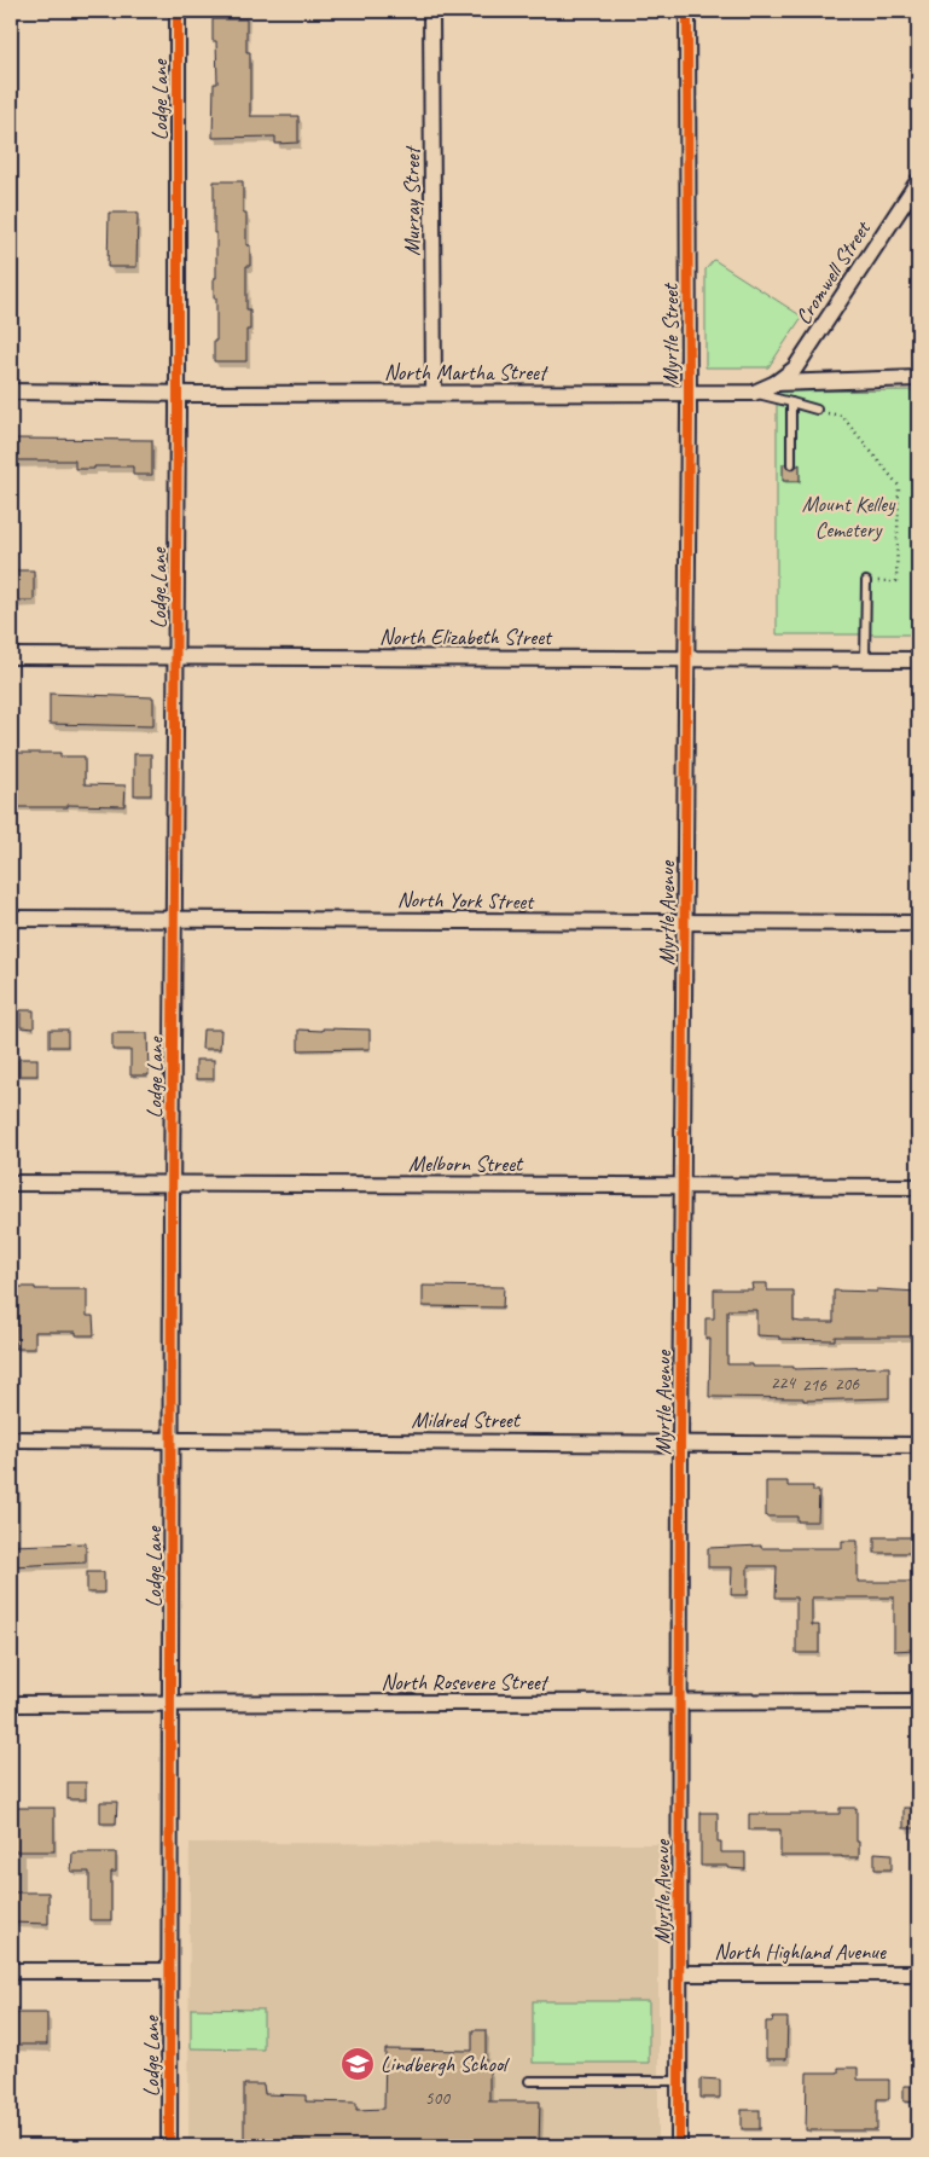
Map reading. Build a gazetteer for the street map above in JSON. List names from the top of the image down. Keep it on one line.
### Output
{"streets":{"street":["Lodge Lane","Murray Street","Cromwell Street","Myrtle Street","North Martha Street","North Elizabeth Street","North York Street","Myrtle Avenue","Melborn Street","Mildred Street","North Rosevere Street","North Highland Avenue"]},"crossings":[["Lodge Lane","North Martha Street"],["Lodge Lane","North Elizabeth Street"],["Lodge Lane","North York Street"],["Lodge Lane","Melborn Street"],["Lodge Lane","Mildred Street"],["Lodge Lane","North Rosevere Street"],["Murray Street","North Martha Street"],["Cromwell Street","North Martha Street"],["Myrtle Street","North Martha Street"],["Myrtle Street","North Elizabeth Street"],["Myrtle Street","Myrtle Avenue"],["North Elizabeth Street","Myrtle Avenue"],["North York Street","Myrtle Avenue"],["Myrtle Avenue","Melborn Street"],["Myrtle Avenue","Mildred Street"],["Myrtle Avenue","North Rosevere Street"],["Myrtle Avenue","North Highland Avenue"]],"parks":["Mount Kelley Cemetery"],"places":{"school or university":["Lindbergh School"]},"house_numbers":["224","206","216","500"]}
